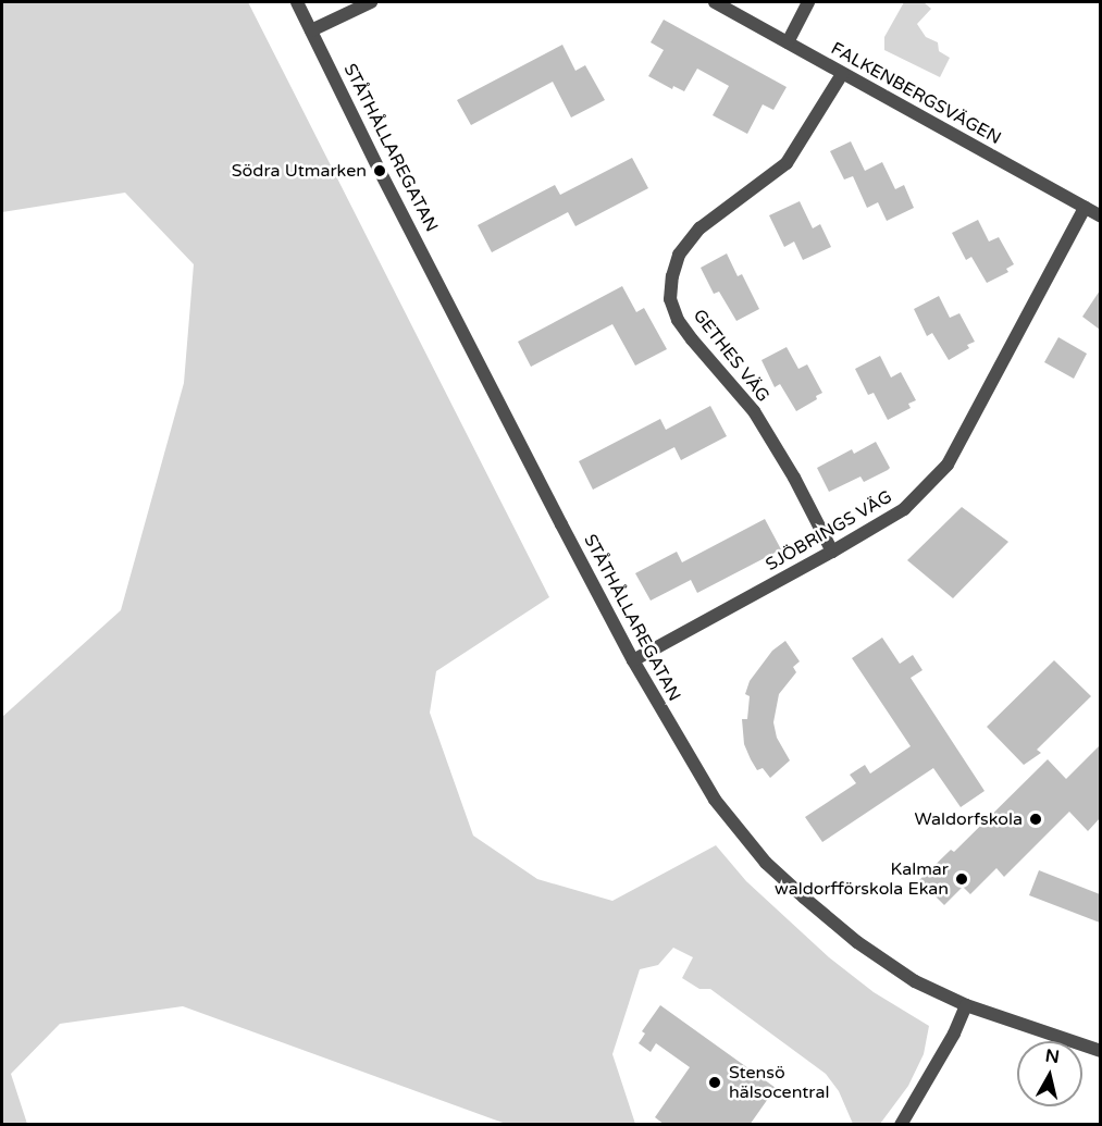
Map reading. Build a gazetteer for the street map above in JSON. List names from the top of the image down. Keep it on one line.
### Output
{"streets":{"street":["FALKENBERGSVÄGEN","STÅTHÅLLAREGATAN","GETHES VÄG","SJÖBRINGS VÄG"]},"crossings":[["FALKENBERGSVÄGEN","GETHES VÄG"],["FALKENBERGSVÄGEN","SJÖBRINGS VÄG"],["STÅTHÅLLAREGATAN","SJÖBRINGS VÄG"],["GETHES VÄG","SJÖBRINGS VÄG"]],"places":["Södra Utmarken","Waldorfskola","Kalmar waldorfförskola Ekan","Stensö hälsocentral"],"north":"top"}
